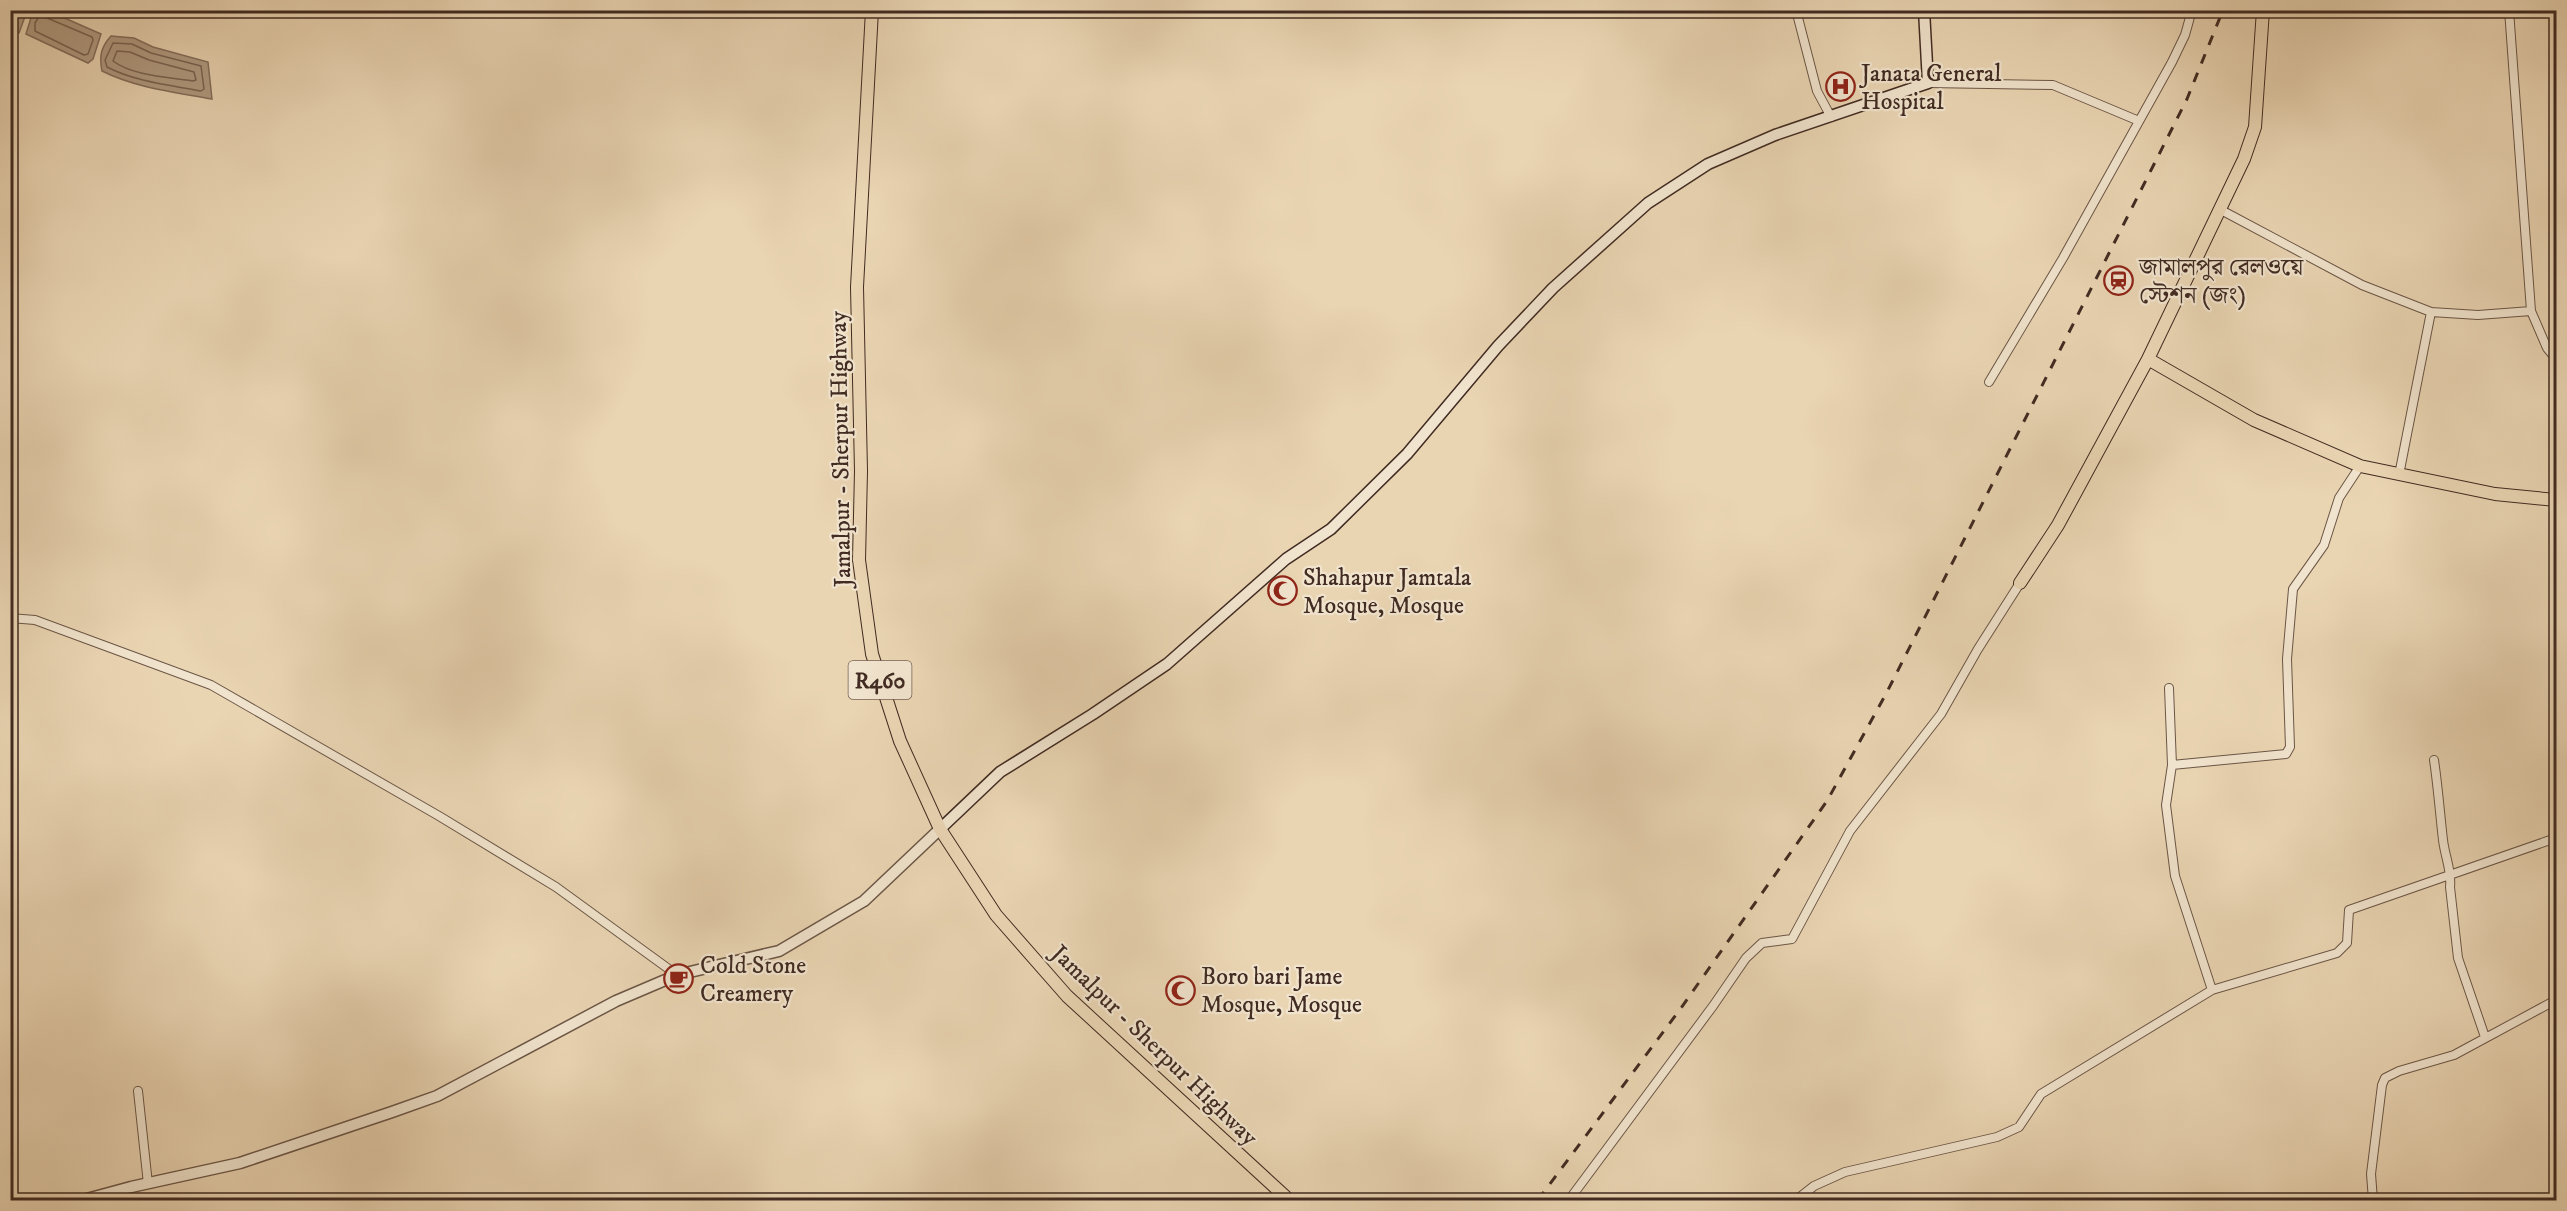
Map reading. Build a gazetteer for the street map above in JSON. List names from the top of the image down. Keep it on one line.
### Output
{"streets":{"main road":["Jamalpur - Sherpur Highway","R460"]},"places":{"hospital":["Janata General Hospital"],"station":["জামালপুর রেলওয়ে স্টেশন (জং)"],"mosque":["Shahapur Jamtala Mosque, Mosque","Boro bari Jame Mosque, Mosque"],"cafe":["Cold Stone Creamery"]}}
